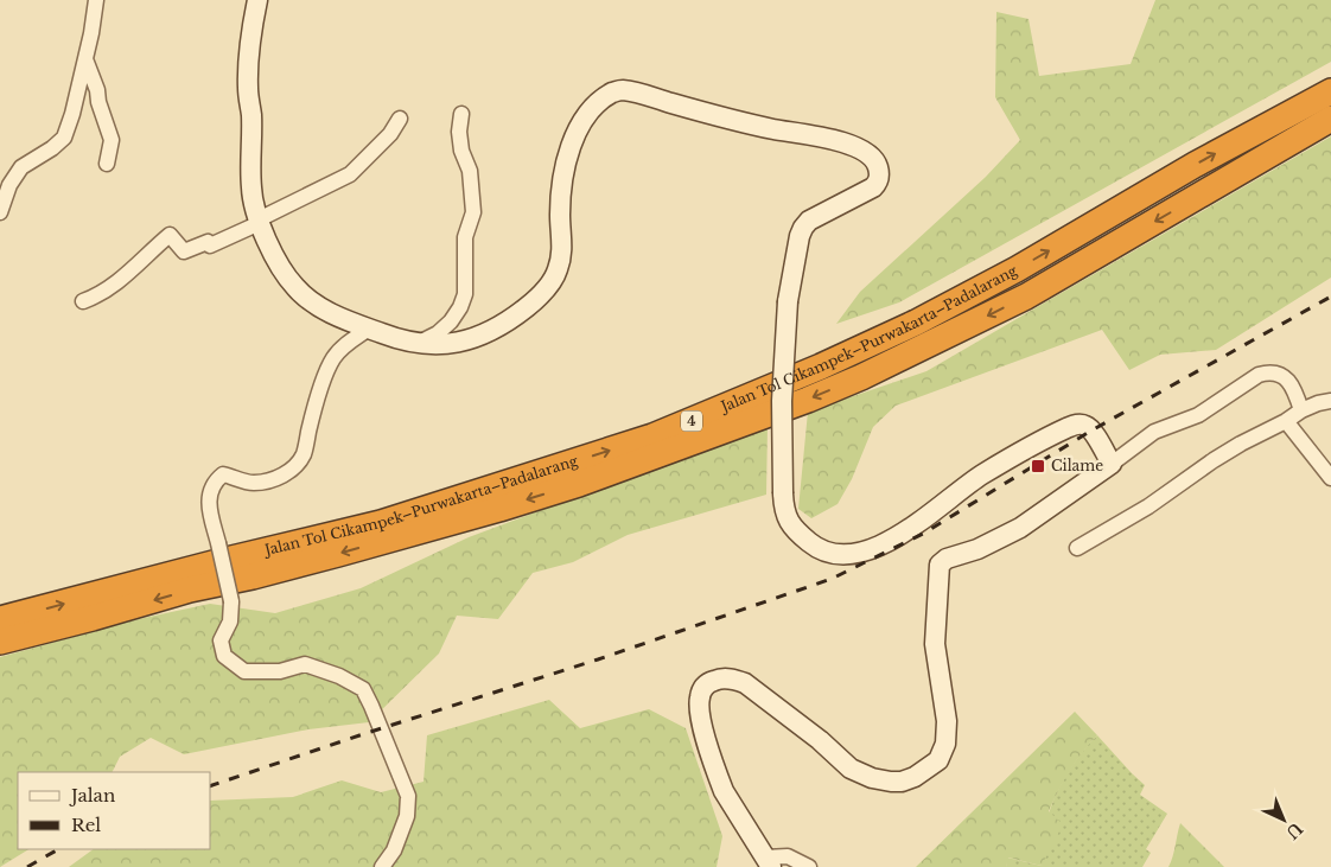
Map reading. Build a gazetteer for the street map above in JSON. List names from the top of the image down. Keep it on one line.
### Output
{"streets":{"highway":["Jalan Tol Cikampek–Purwakarta–Padalarang","4"]},"places":{"transit":["Cilame"]},"legend":["Jalan","Rel"],"north":"bottom right"}
